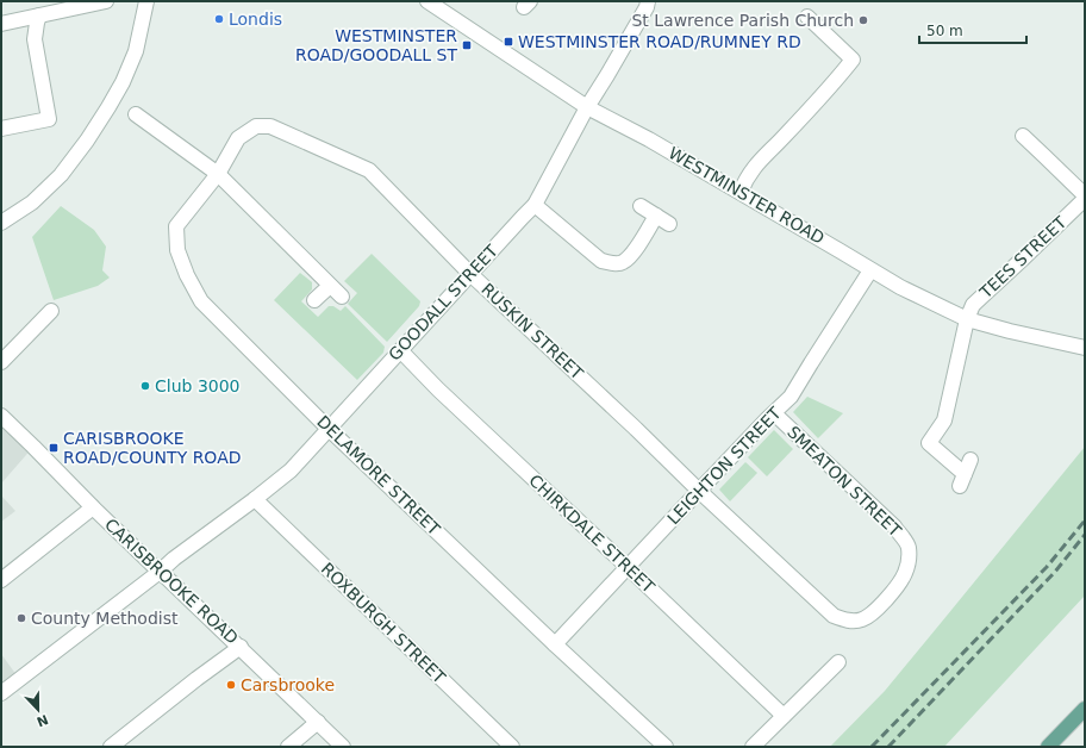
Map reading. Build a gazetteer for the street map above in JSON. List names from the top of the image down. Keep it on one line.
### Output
{"streets":{"street":["WESTMINSTER ROAD","TEES STREET","GOODALL STREET","RUSKIN STREET","LEIGHTON STREET","DELAMORE STREET","SMEATON STREET","CHIRKDALE STREET","CARISBROOKE ROAD","ROXBURGH STREET"]},"crossings":[["WESTMINSTER ROAD","TEES STREET"],["WESTMINSTER ROAD","GOODALL STREET"],["WESTMINSTER ROAD","LEIGHTON STREET"],["GOODALL STREET","RUSKIN STREET"],["GOODALL STREET","DELAMORE STREET"],["GOODALL STREET","CHIRKDALE STREET"],["GOODALL STREET","CARISBROOKE ROAD"],["GOODALL STREET","ROXBURGH STREET"],["RUSKIN STREET","LEIGHTON STREET"],["RUSKIN STREET","DELAMORE STREET"],["RUSKIN STREET","SMEATON STREET"],["LEIGHTON STREET","DELAMORE STREET"],["LEIGHTON STREET","SMEATON STREET"],["LEIGHTON STREET","CHIRKDALE STREET"]],"places":{"other":["Londis","St Lawrence Parish Church","Club 3000","County Methodist","Carsbrooke"],"transit":["WESTMINSTER ROAD/RUMNEY RD","WESTMINSTER ROAD/GOODALL ST","CARISBROOKE ROAD/COUNTY ROAD"]},"scale_bar":"50 m","north":"bottom"}
